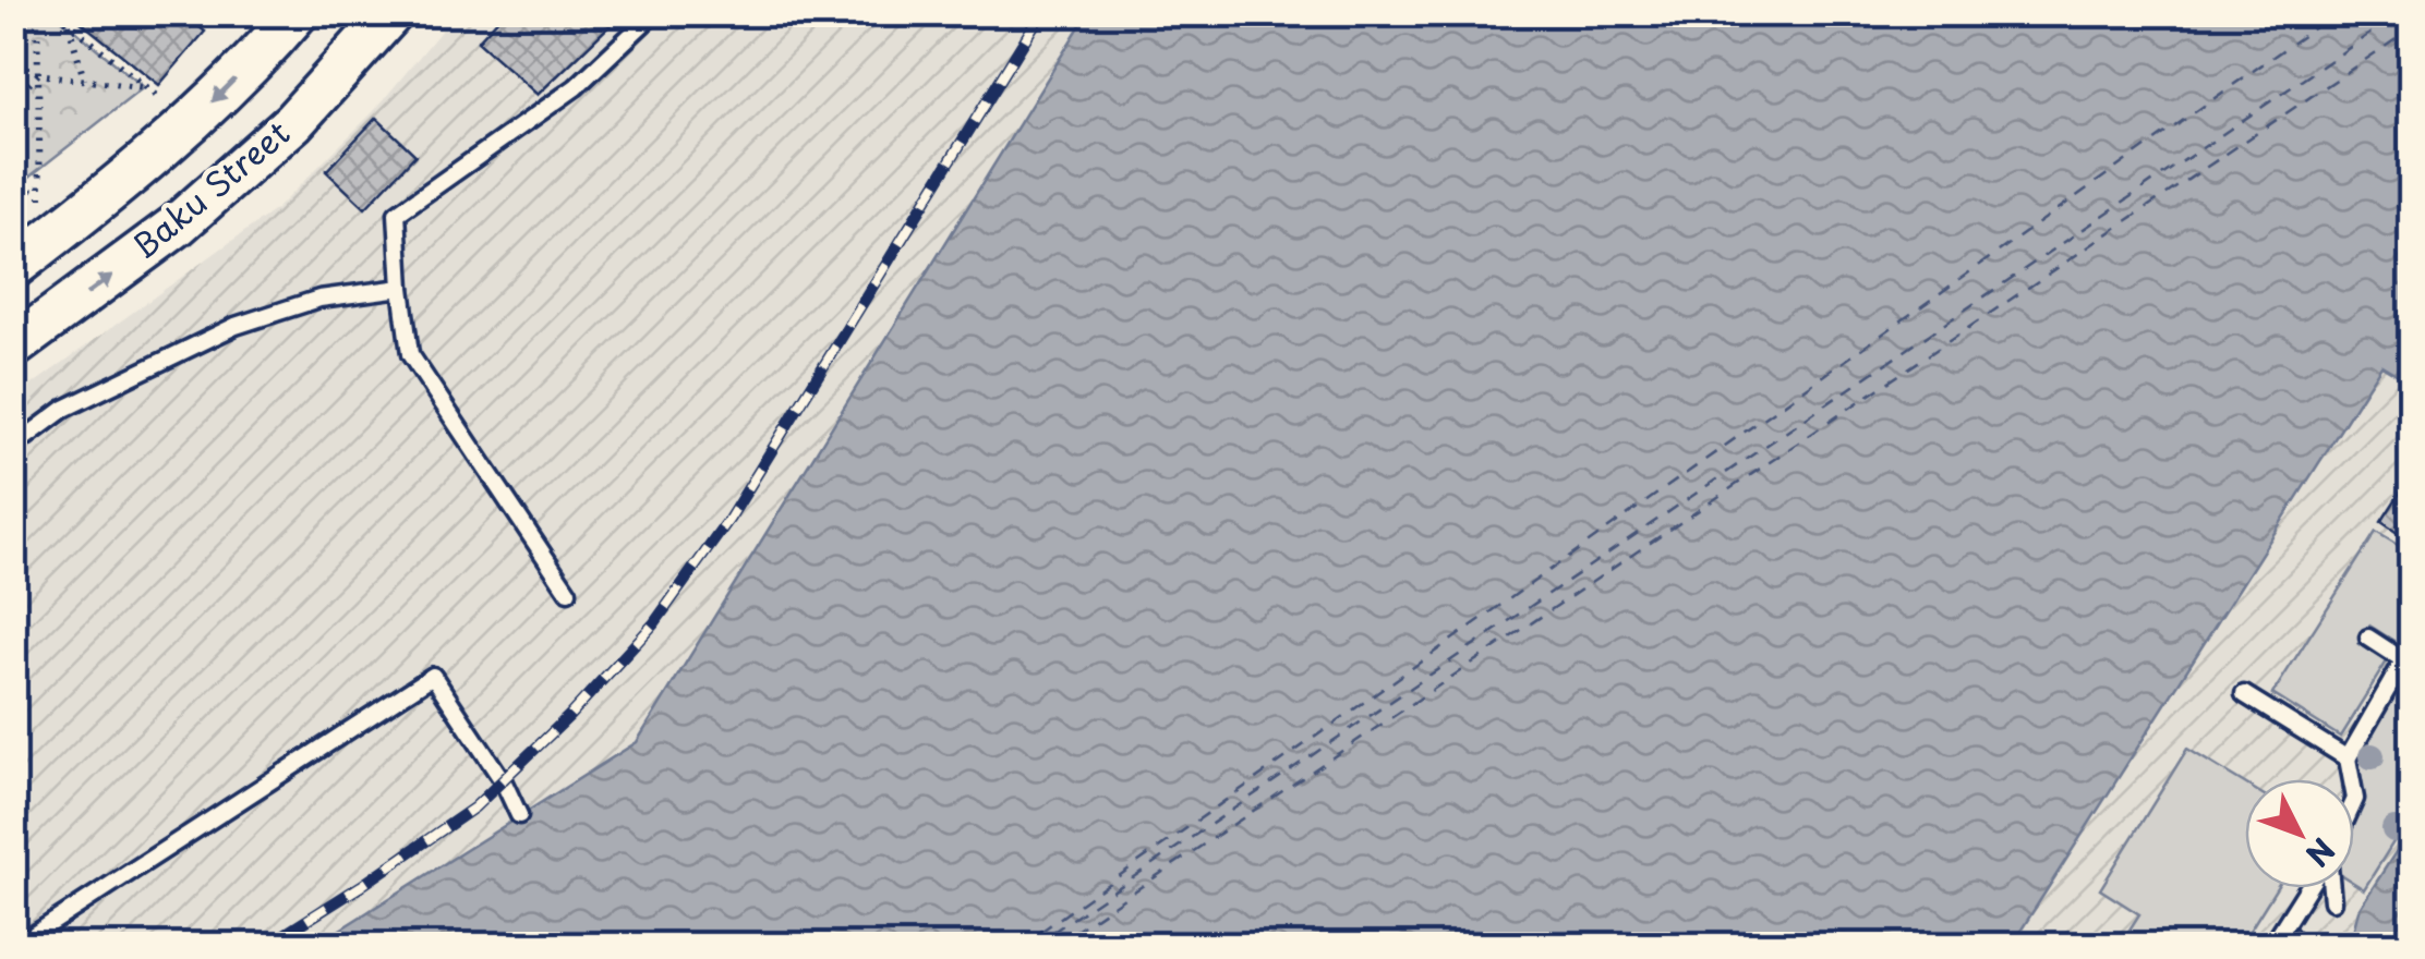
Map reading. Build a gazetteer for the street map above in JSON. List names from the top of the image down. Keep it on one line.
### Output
{"streets":{"main road":["Baku Street"]},"north":"bottom right"}
